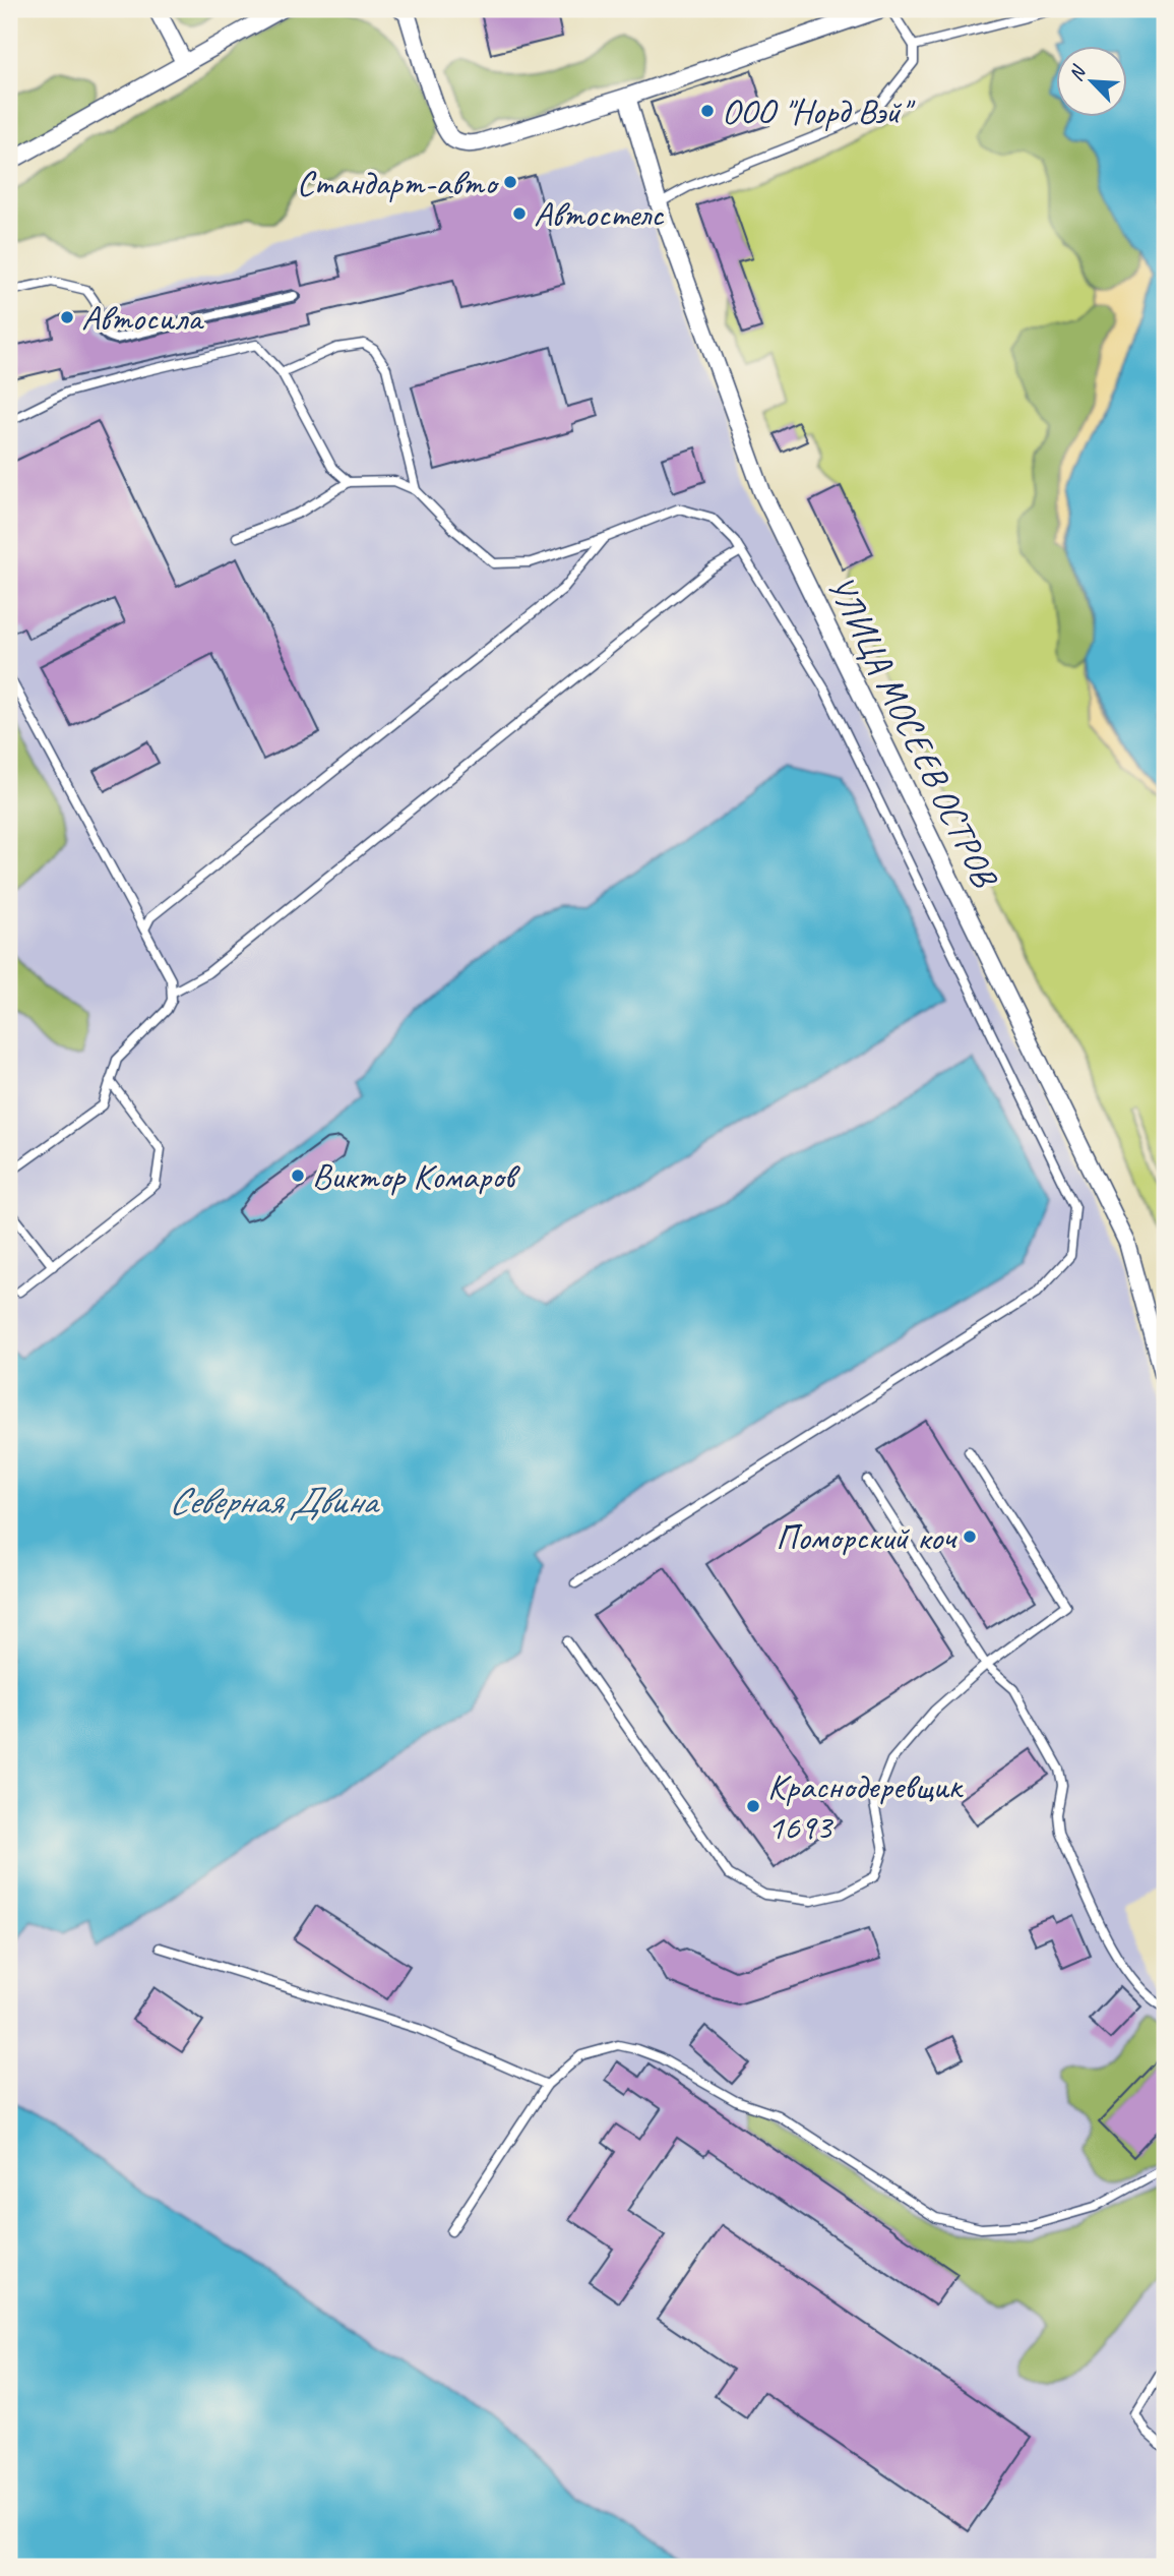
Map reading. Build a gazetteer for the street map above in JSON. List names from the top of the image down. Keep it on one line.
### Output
{"streets":{"street":["УЛИЦА МОСЕЕВ ОСТРОВ"]},"water":["Северная Двина"],"places":["ООО \"Норд Вэй\"","Стандарт-авто","Автостелс","Автосила","Виктор Комаров","Поморский коч","Краснодеревщик 1693"],"north":"top left"}
